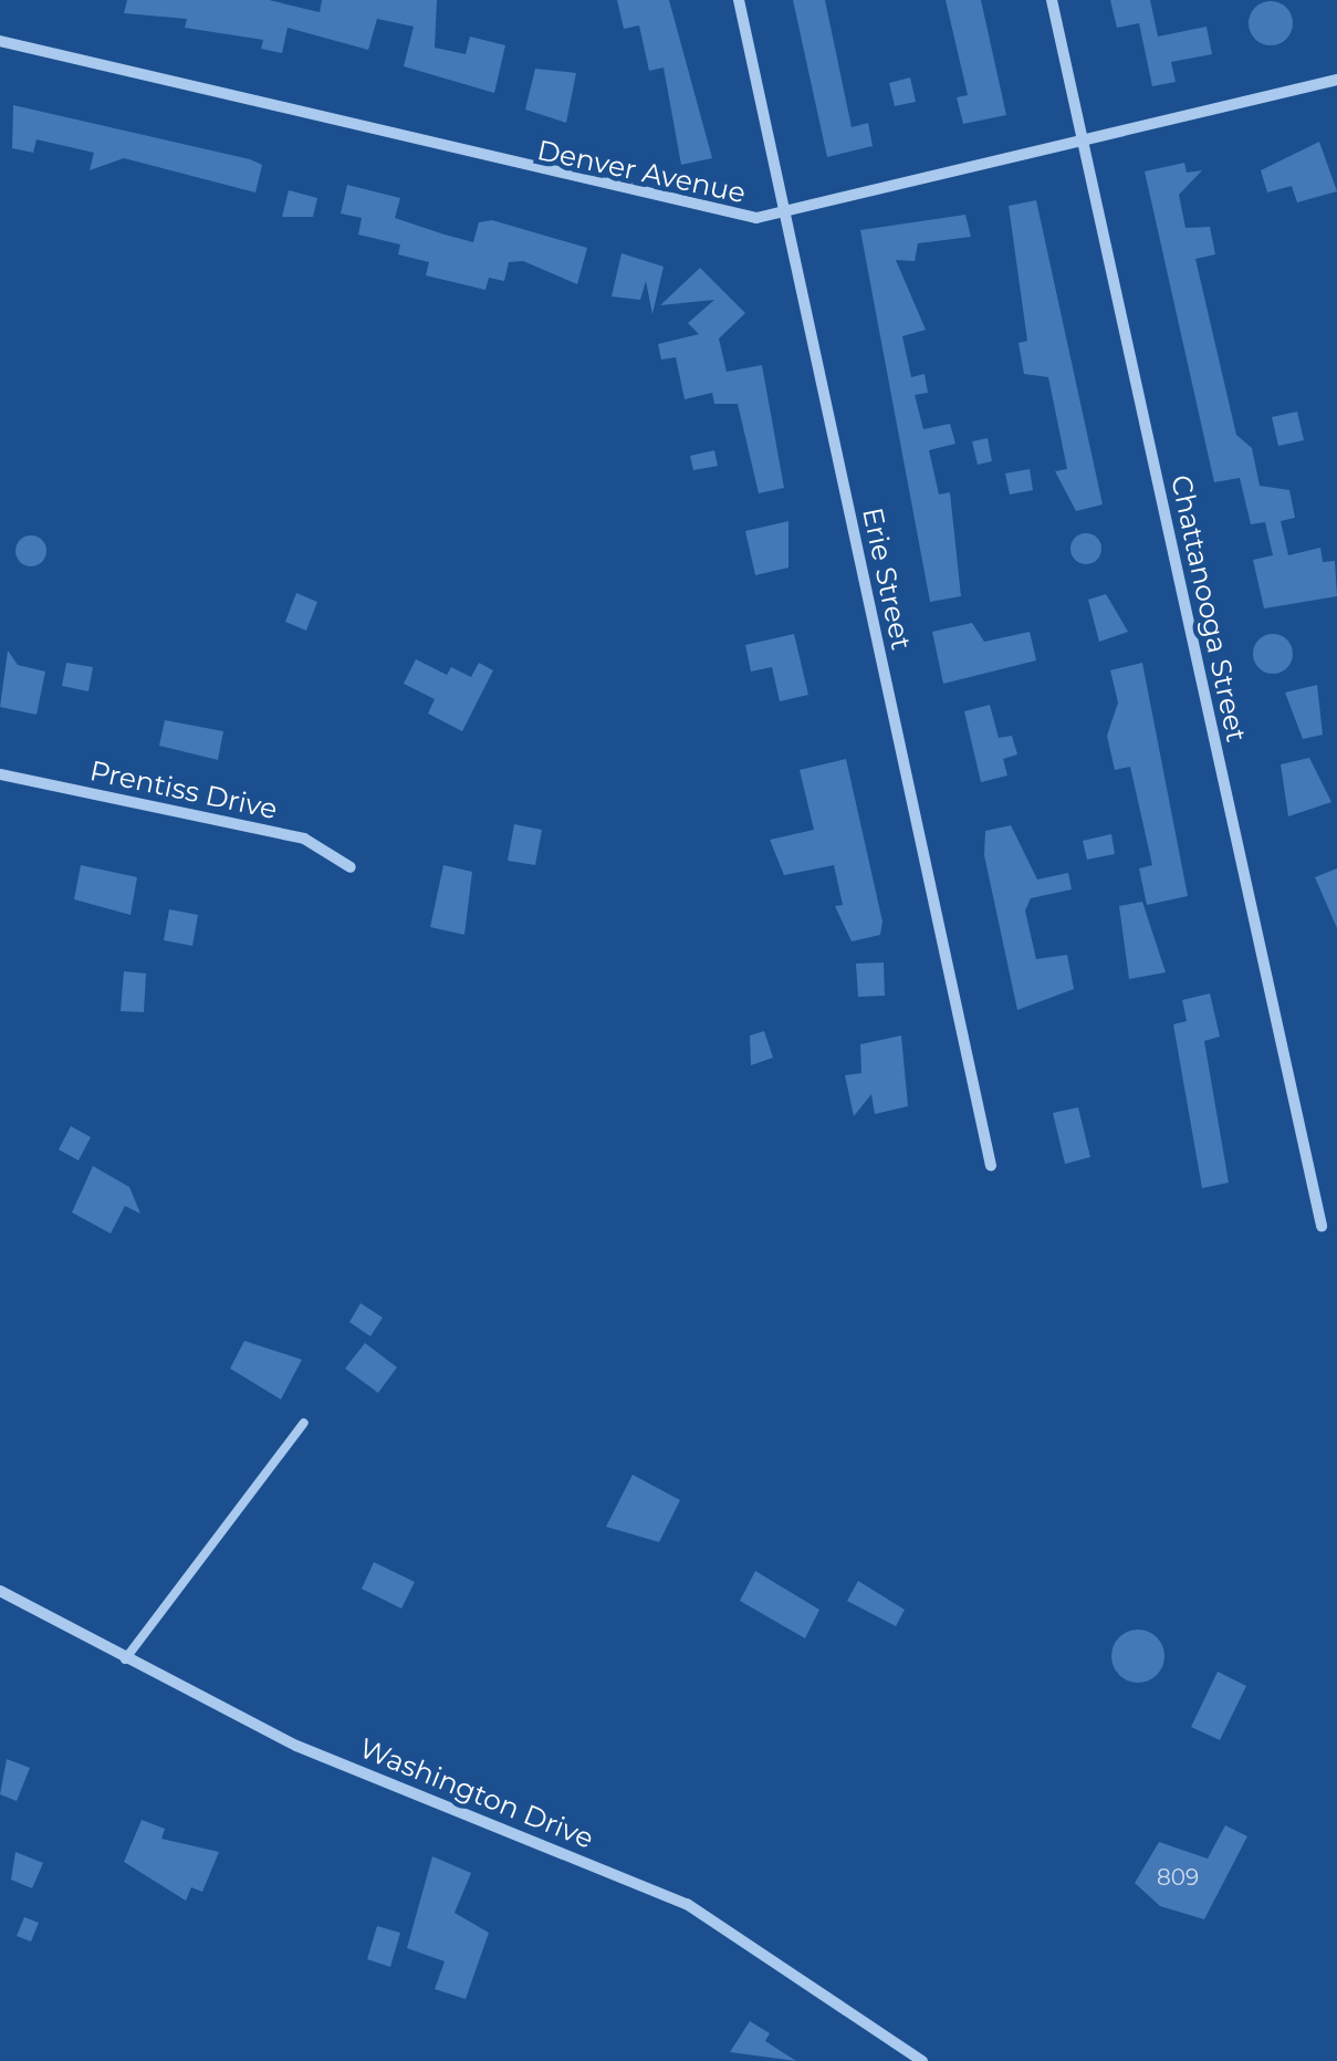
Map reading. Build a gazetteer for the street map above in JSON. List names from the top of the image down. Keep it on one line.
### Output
{"streets":{"street":["Denver Avenue","Erie Street","Chattanooga Street","Prentiss Drive","Washington Drive"]},"crossings":[["Denver Avenue","Erie Street"],["Denver Avenue","Chattanooga Street"]],"house_numbers":["809"]}
